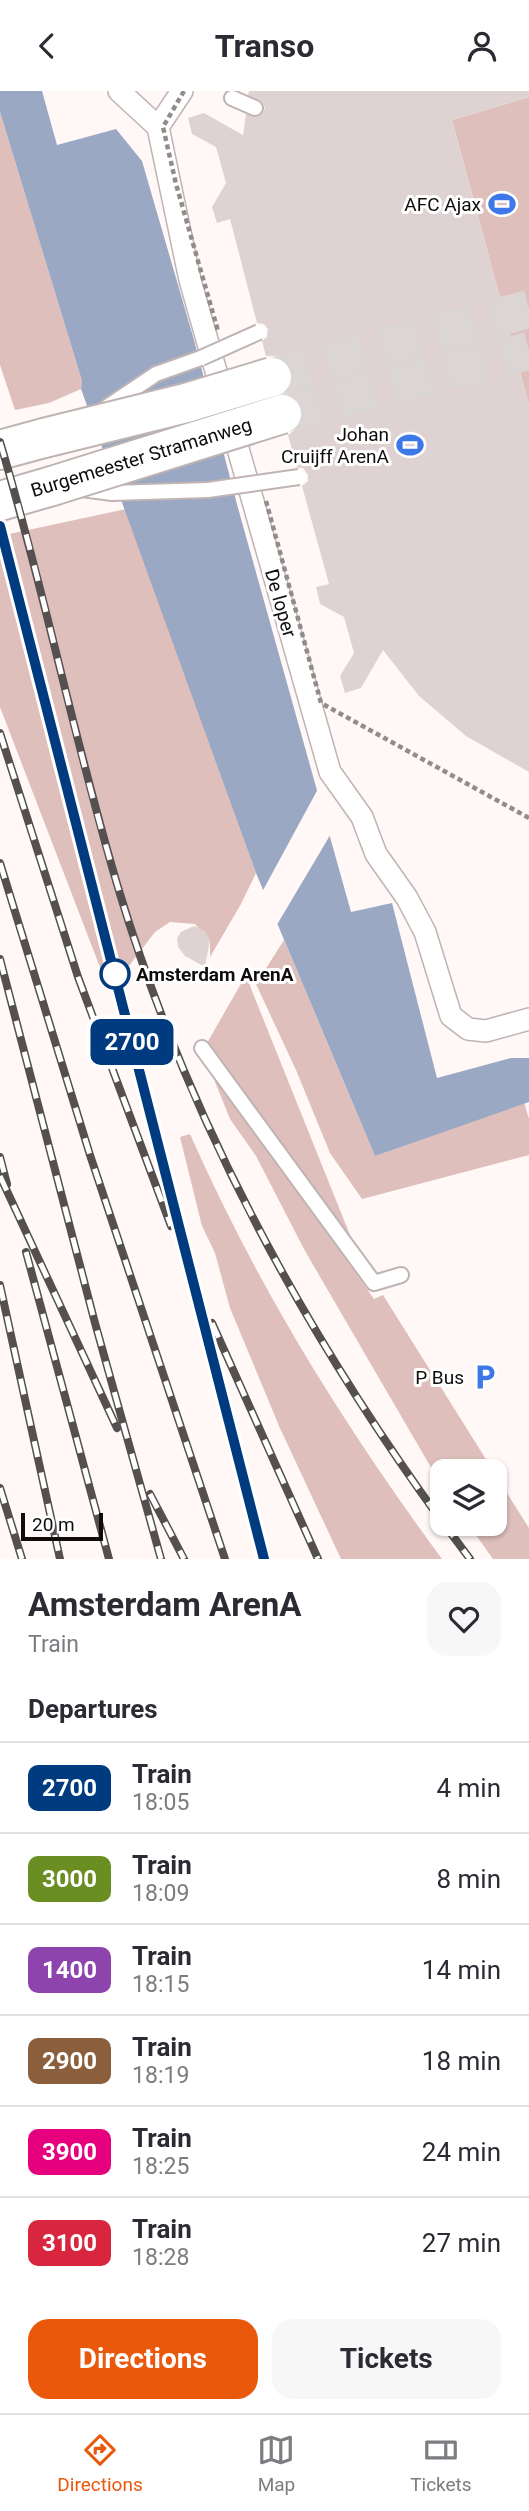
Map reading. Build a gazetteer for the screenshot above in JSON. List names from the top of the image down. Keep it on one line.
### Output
{"streets":{"main road":["Burgemeester Stramanweg"],"street":["De loper"]},"places":{"sports":["AFC Ajax","Johan Cruijff ArenA"],"other":["Amsterdam ArenA"],"parking":["P Bus"]},"scale_bar":"20 m","page":{"header":"Transo","on_map":"2700","scale":"20 m","heading":[["Amsterdam ArenA","Train"],"Departures"],"list":[{"mark":"2700","name":"Train","note":"18:05","value":"4 min"},{"mark":"3000","name":"Train","note":"18:09","value":"8 min"},{"mark":"1400","name":"Train","note":"18:15","value":"14 min"},{"mark":"2900","name":"Train","note":"18:19","value":"18 min"},{"mark":"3900","name":"Train","note":"18:25","value":"24 min"},{"mark":"3100","name":"Train","note":"18:28","value":"27 min"}],"buttons":["Directions","Tickets"],"tabs":["Directions","Map","Tickets"]}}
